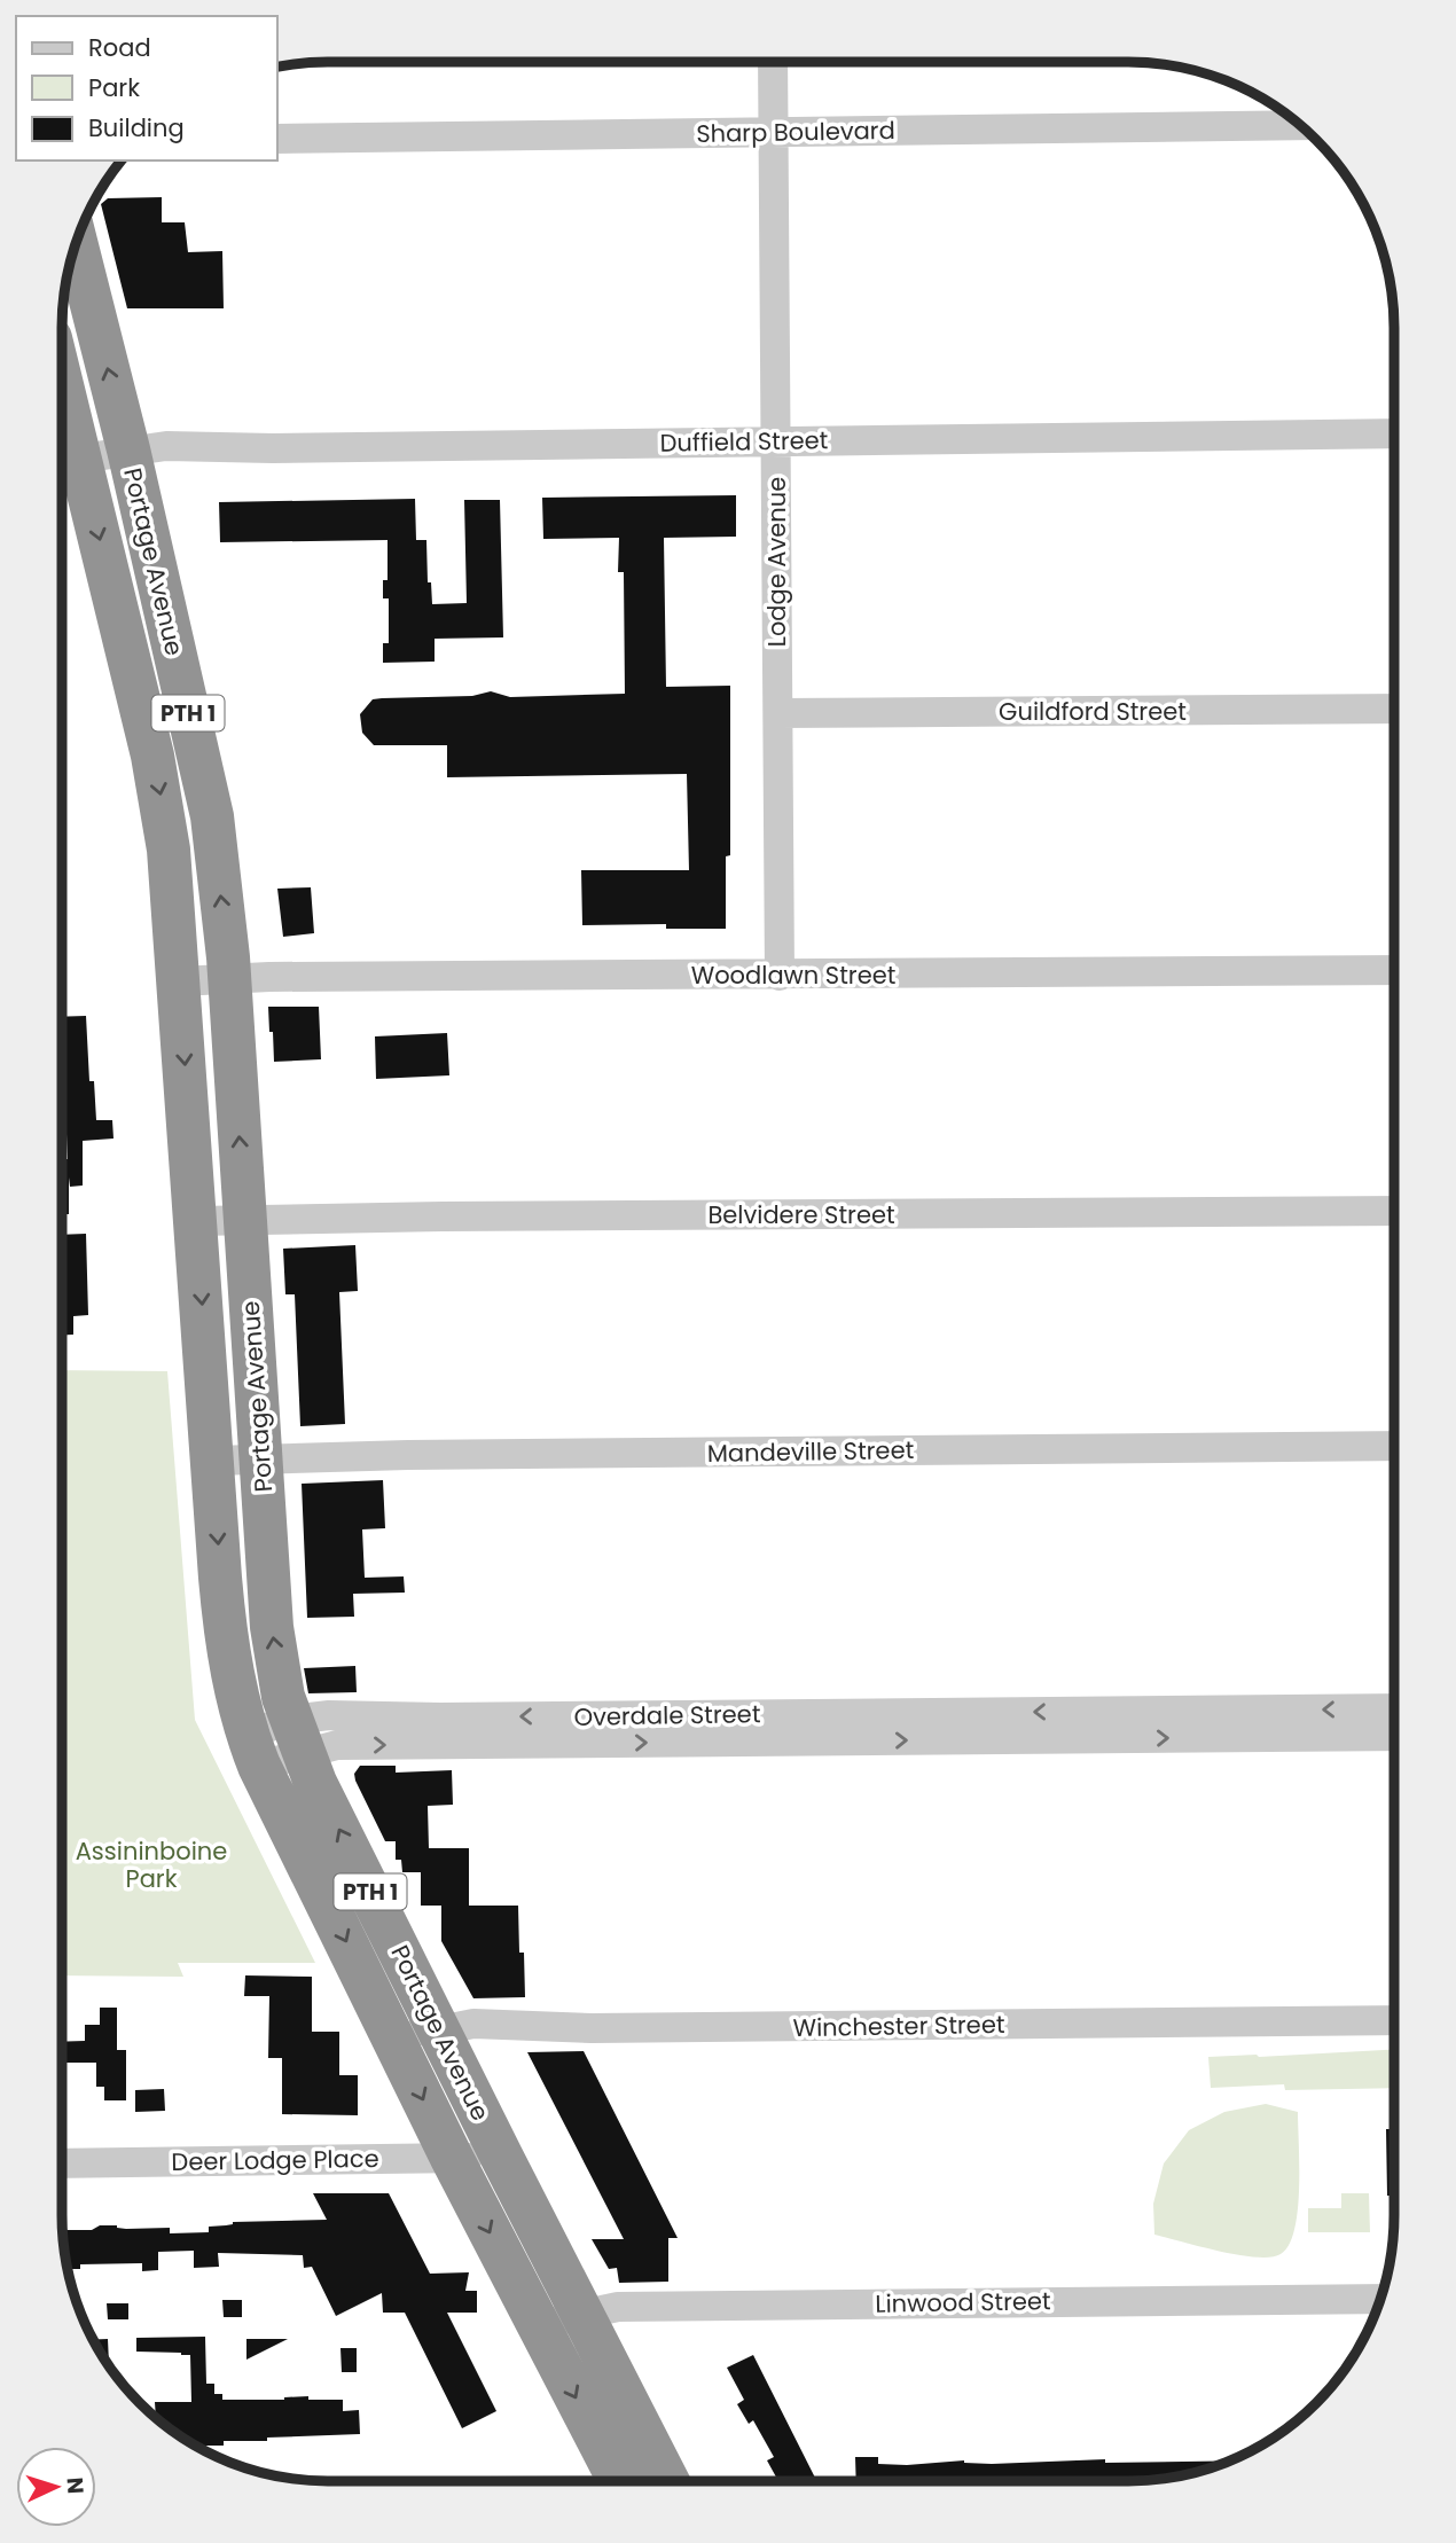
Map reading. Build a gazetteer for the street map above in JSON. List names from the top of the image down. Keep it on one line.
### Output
{"streets":{"highway":["Portage Avenue","PTH 1"],"street":["Sharp Boulevard","Duffield Street","Lodge Avenue","Guildford Street","Woodlawn Street","Belvidere Street","Mandeville Street","Overdale Street","Winchester Street","Deer Lodge Place","Linwood Street"]},"crossings":[["Sharp Boulevard","Lodge Avenue"],["Duffield Street","Portage Avenue"],["Duffield Street","Lodge Avenue"],["Portage Avenue","Woodlawn Street"],["Portage Avenue","Belvidere Street"],["Portage Avenue","Mandeville Street"],["Portage Avenue","Overdale Street"],["Portage Avenue","Winchester Street"],["Portage Avenue","Deer Lodge Place"],["Portage Avenue","Linwood Street"],["Lodge Avenue","Guildford Street"],["Lodge Avenue","Woodlawn Street"]],"parks":["Assininboine Park"],"legend":["Road","Park","Building"],"north":"right"}
